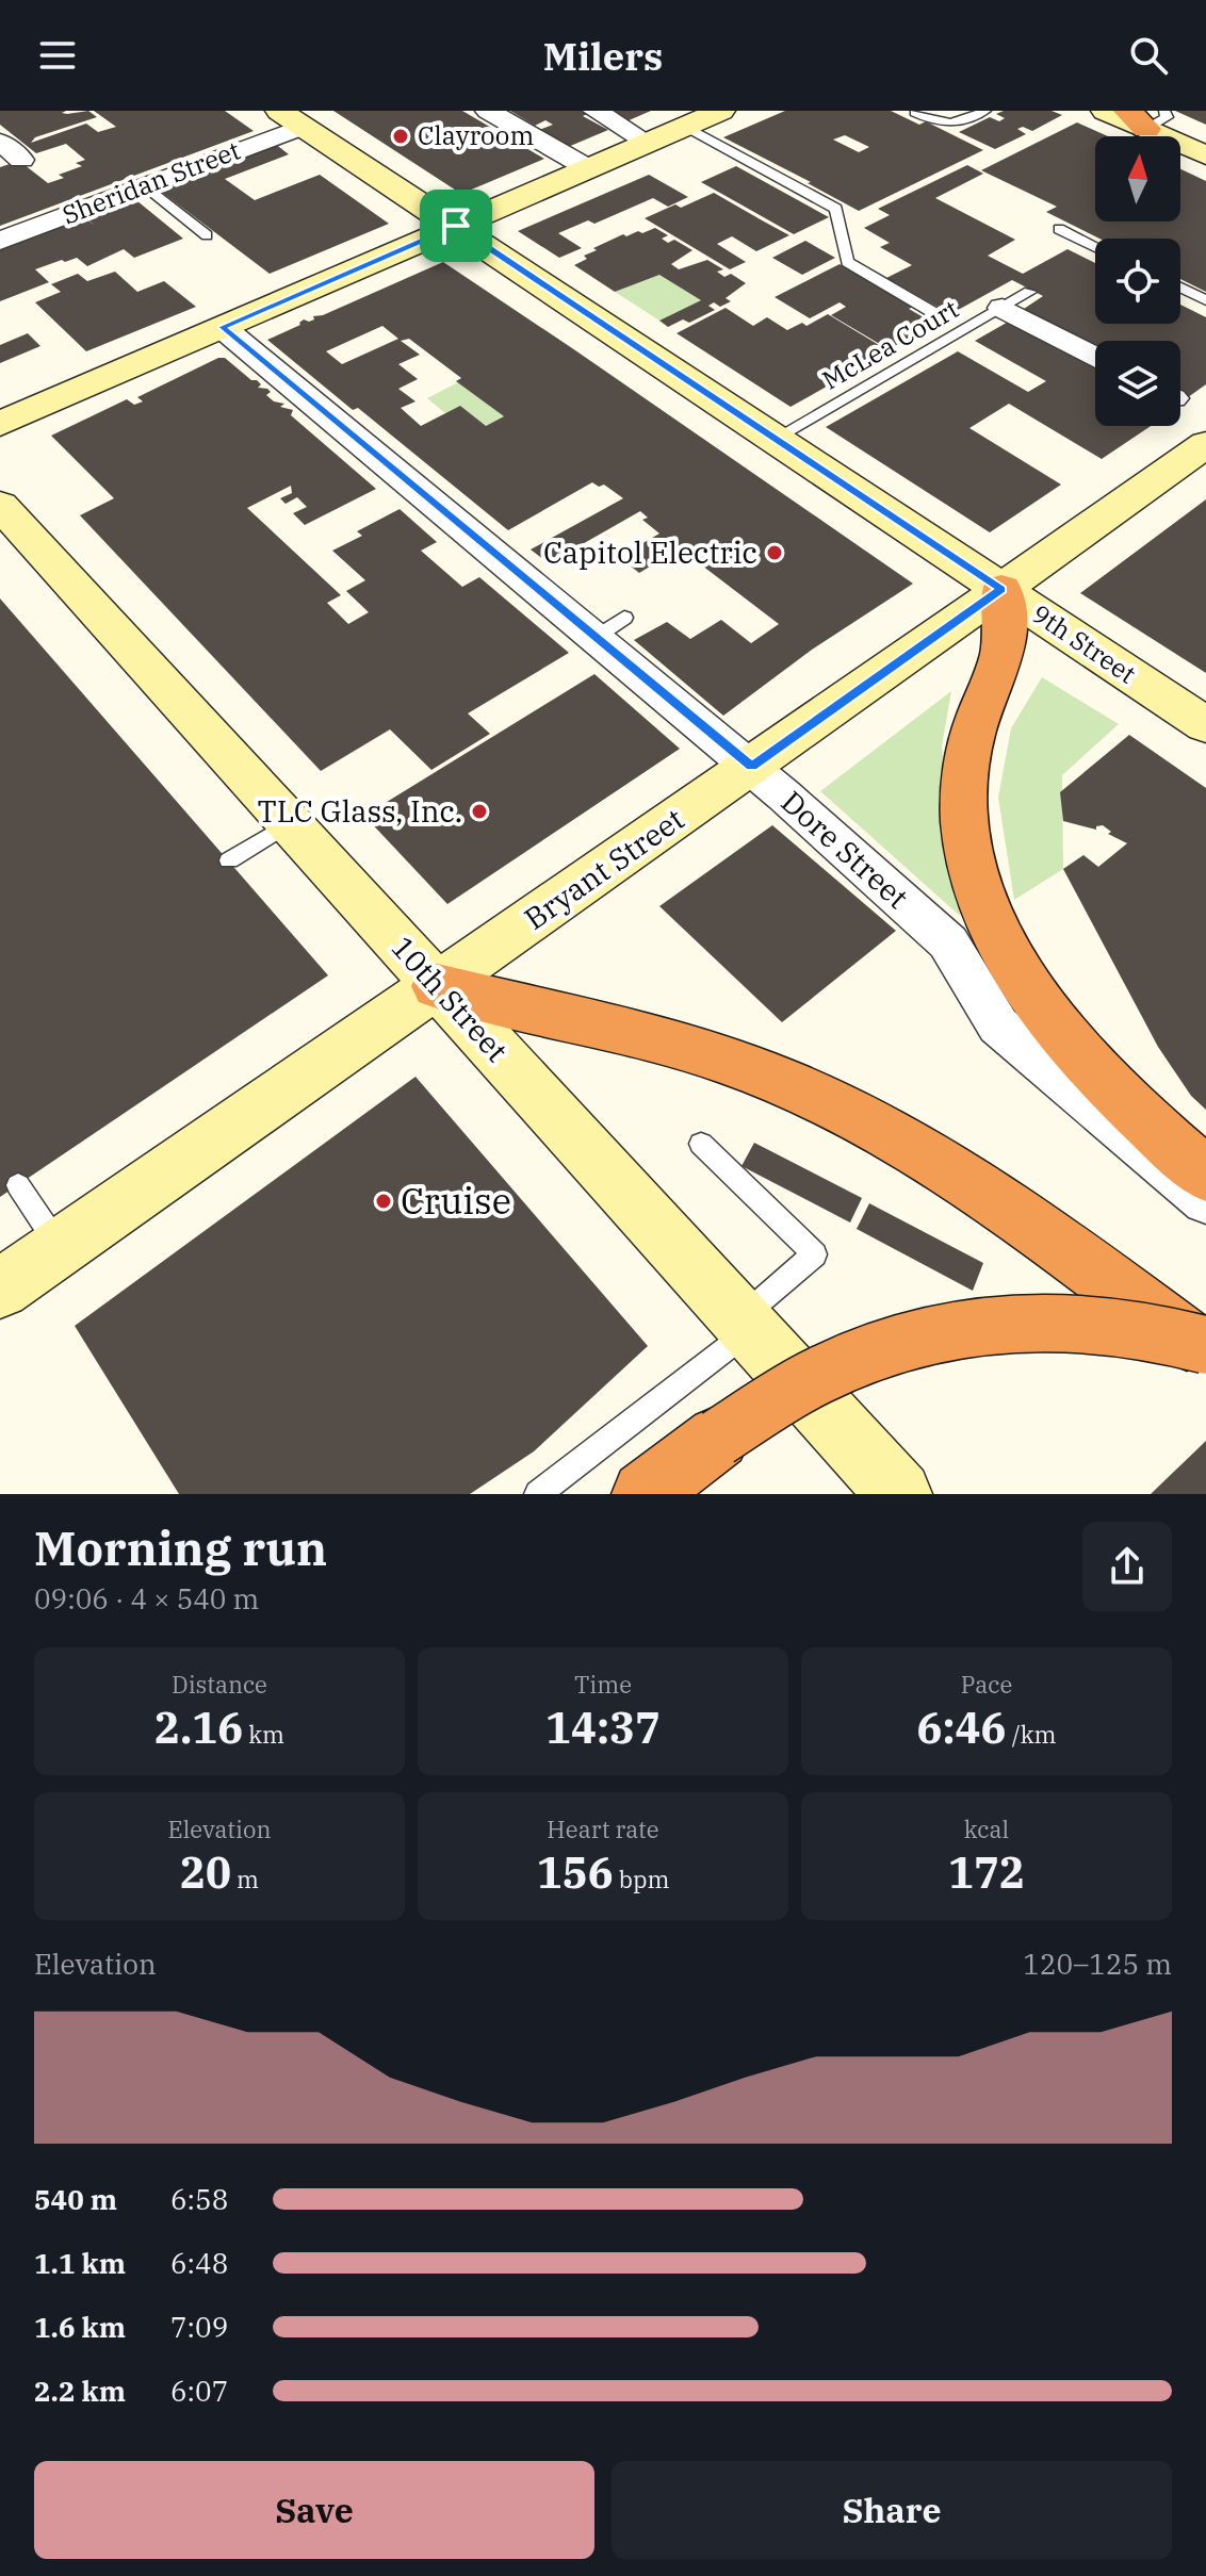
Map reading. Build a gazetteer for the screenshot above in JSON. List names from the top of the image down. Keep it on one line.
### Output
{"streets":{"main road":["9th Street","Bryant Street","10th Street"],"street":["Sheridan Street","Dore Street"],"lane":["McLea Court"]},"crossings":[["Sheridan Street","9th Street"],["McLea Court","9th Street"],["9th Street","Bryant Street"],["Dore Street","Bryant Street"],["Bryant Street","10th Street"]],"places":["Clayroom","Capitol Electric","TLC Glass, Inc.","Cruise"],"north":"top","page":{"header":"Milers","heading":["Morning run","09:06 · 4 × 540 m"],"stats":[["Distance","2.16 km"],["Time","14:37"],["Pace","6:46 /km"],["Elevation","20 m"],["Heart rate","156 bpm"],["kcal","172"]],"chart":["Elevation","120–125 m"],"list":[{"name":"540 m","note":"6:58"},{"name":"1.1 km","note":"6:48"},{"name":"1.6 km","note":"7:09"},{"name":"2.2 km","note":"6:07"}],"buttons":["Save","Share"]}}
